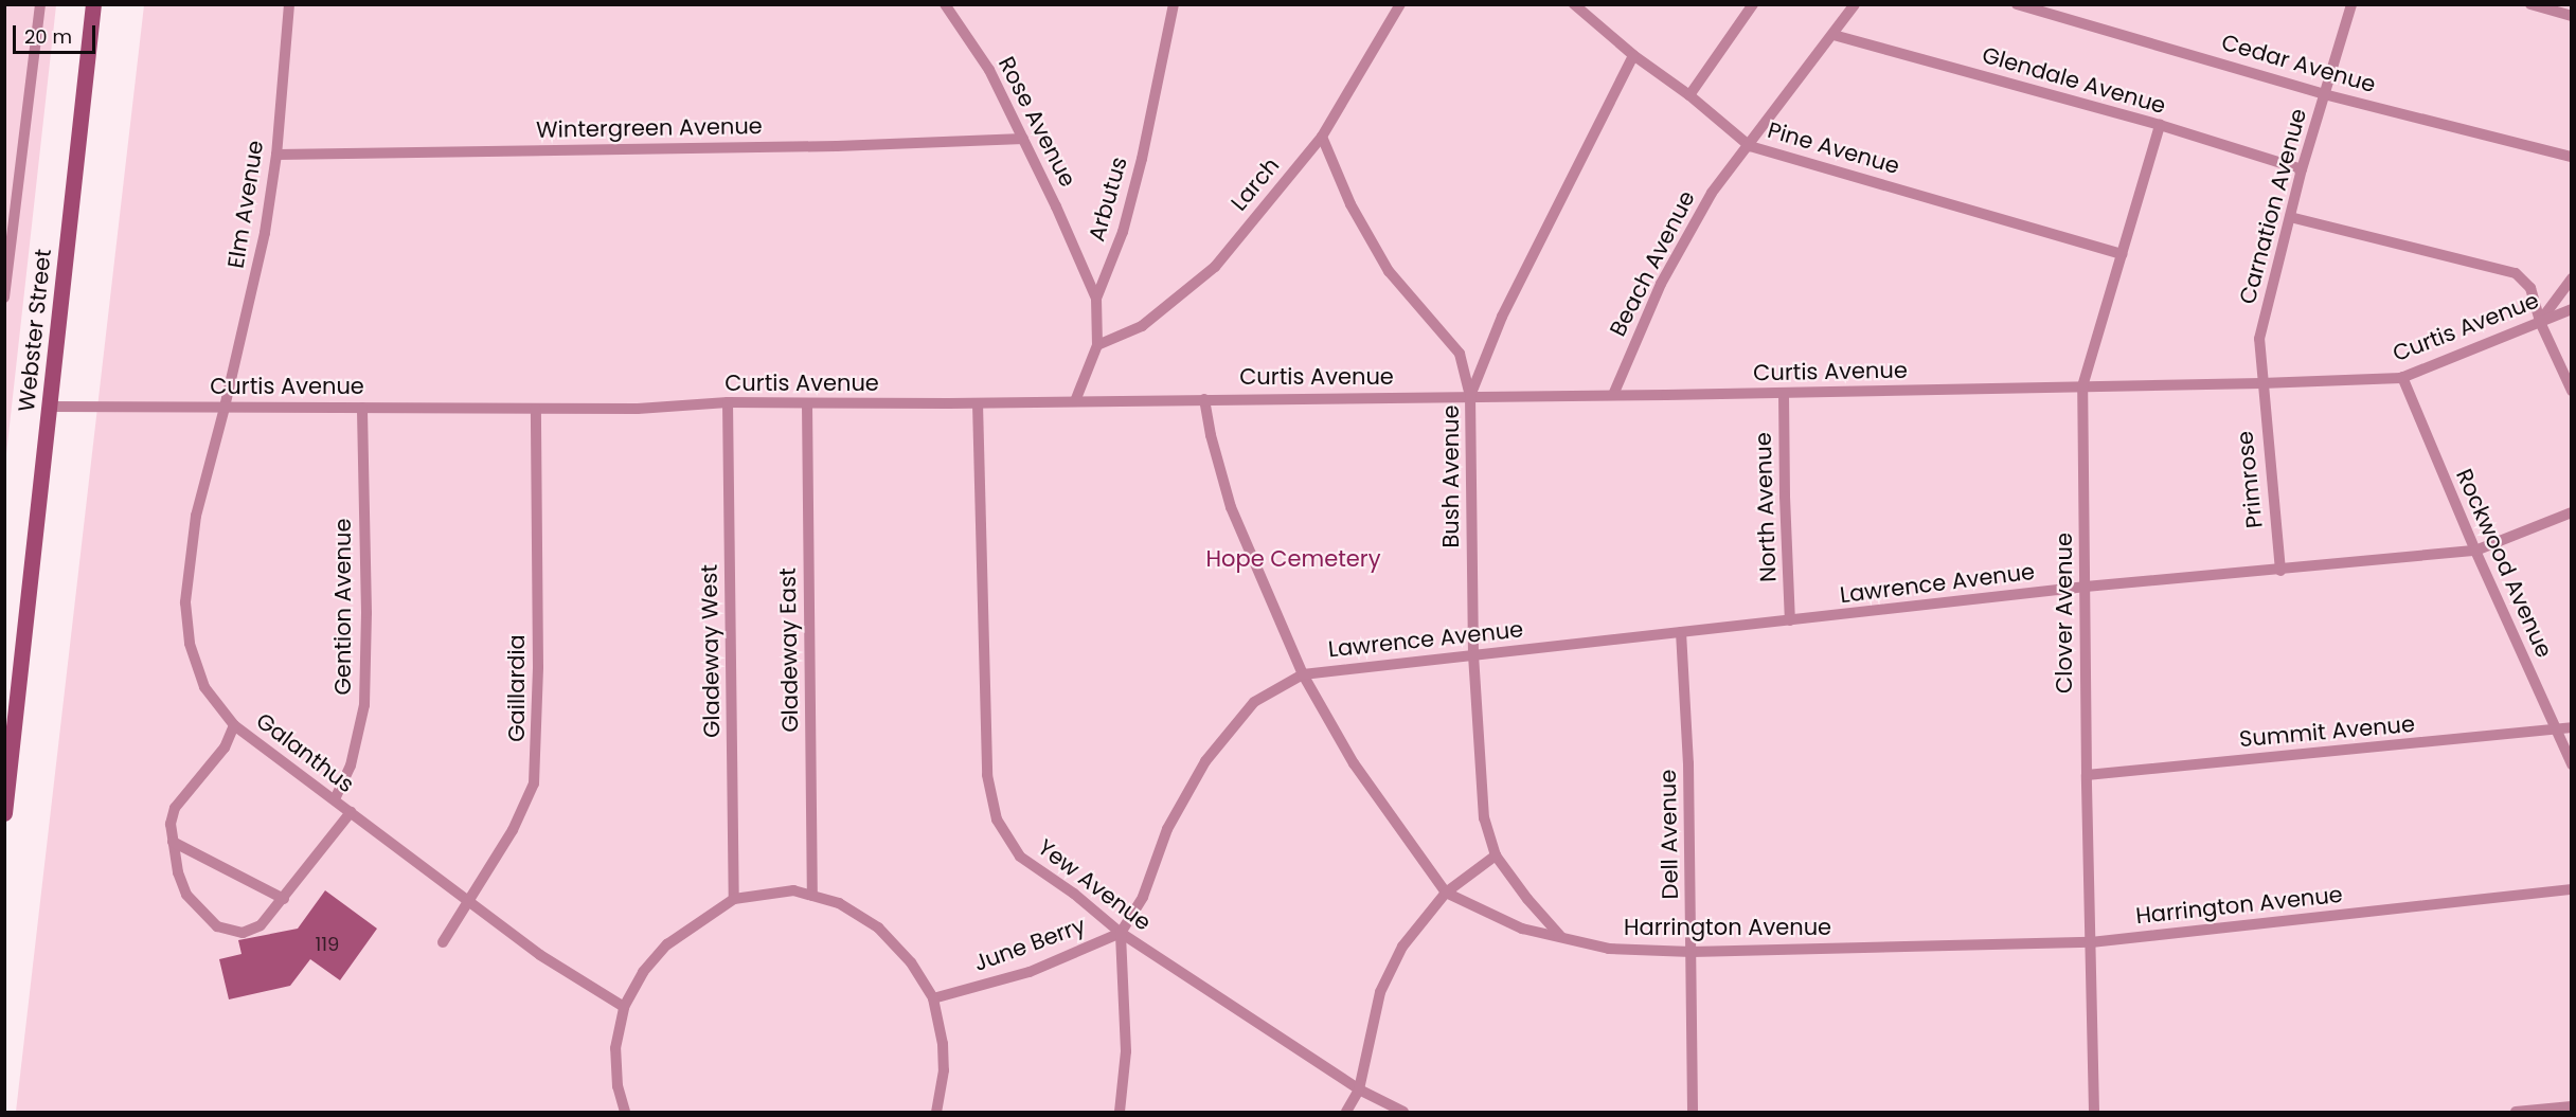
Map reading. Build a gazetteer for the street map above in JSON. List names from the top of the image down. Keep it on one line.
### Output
{"streets":{"main road":["Webster Street"],"lane":["Cedar Avenue","Glendale Avenue","Rose Avenue","Wintergreen Avenue","Pine Avenue","Larch","Arbutus","Elm Avenue","Carnation Avenue","Beach Avenue","Curtis Avenue","Bush Avenue","Primrose","North Avenue","Rockwood Avenue","Lawrence Avenue","Gention Avenue","Clover Avenue","Gladeway East","Gladeway West","Gaillardia","Summit Avenue","Galanthus","Dell Avenue","Yew Avenue","Harrington Avenue","June Berry"]},"crossings":[["Cedar Avenue","Carnation Avenue"],["Glendale Avenue","Carnation Avenue"],["Glendale Avenue","Beach Avenue"],["Glendale Avenue","Clover Avenue"],["Rose Avenue","Wintergreen Avenue"],["Rose Avenue","Arbutus"],["Wintergreen Avenue","Elm Avenue"],["Pine Avenue","Beach Avenue"],["Pine Avenue","Bush Avenue"],["Pine Avenue","Clover Avenue"],["Larch","Arbutus"],["Arbutus","Curtis Avenue"],["Elm Avenue","Curtis Avenue"],["Elm Avenue","Galanthus"],["Carnation Avenue","Curtis Avenue"],["Carnation Avenue","Primrose"],["Beach Avenue","Curtis Avenue"],["Curtis Avenue","Webster Street"],["Curtis Avenue","Bush Avenue"],["Curtis Avenue","Primrose"],["Curtis Avenue","North Avenue"],["Curtis Avenue","Rockwood Avenue"],["Curtis Avenue","Gention Avenue"],["Curtis Avenue","Clover Avenue"],["Curtis Avenue","Gladeway East"],["Curtis Avenue","Gladeway West"],["Curtis Avenue","Gaillardia"],["Curtis Avenue","Galanthus"],["Curtis Avenue","Yew Avenue"],["Curtis Avenue","Harrington Avenue"],["Bush Avenue","Lawrence Avenue"],["Bush Avenue","Harrington Avenue"],["Primrose","Lawrence Avenue"],["North Avenue","Lawrence Avenue"],["Rockwood Avenue","Lawrence Avenue"],["Rockwood Avenue","Summit Avenue"],["Lawrence Avenue","Clover Avenue"],["Lawrence Avenue","Dell Avenue"],["Lawrence Avenue","Harrington Avenue"],["Lawrence Avenue","June Berry"],["Gention Avenue","Galanthus"],["Clover Avenue","Summit Avenue"],["Clover Avenue","Harrington Avenue"],["Gaillardia","Galanthus"],["Dell Avenue","Harrington Avenue"],["Yew Avenue","June Berry"],["Harrington Avenue","June Berry"]],"parks":["Hope Cemetery"],"house_numbers":["119"],"scale_bar":"20 m"}
